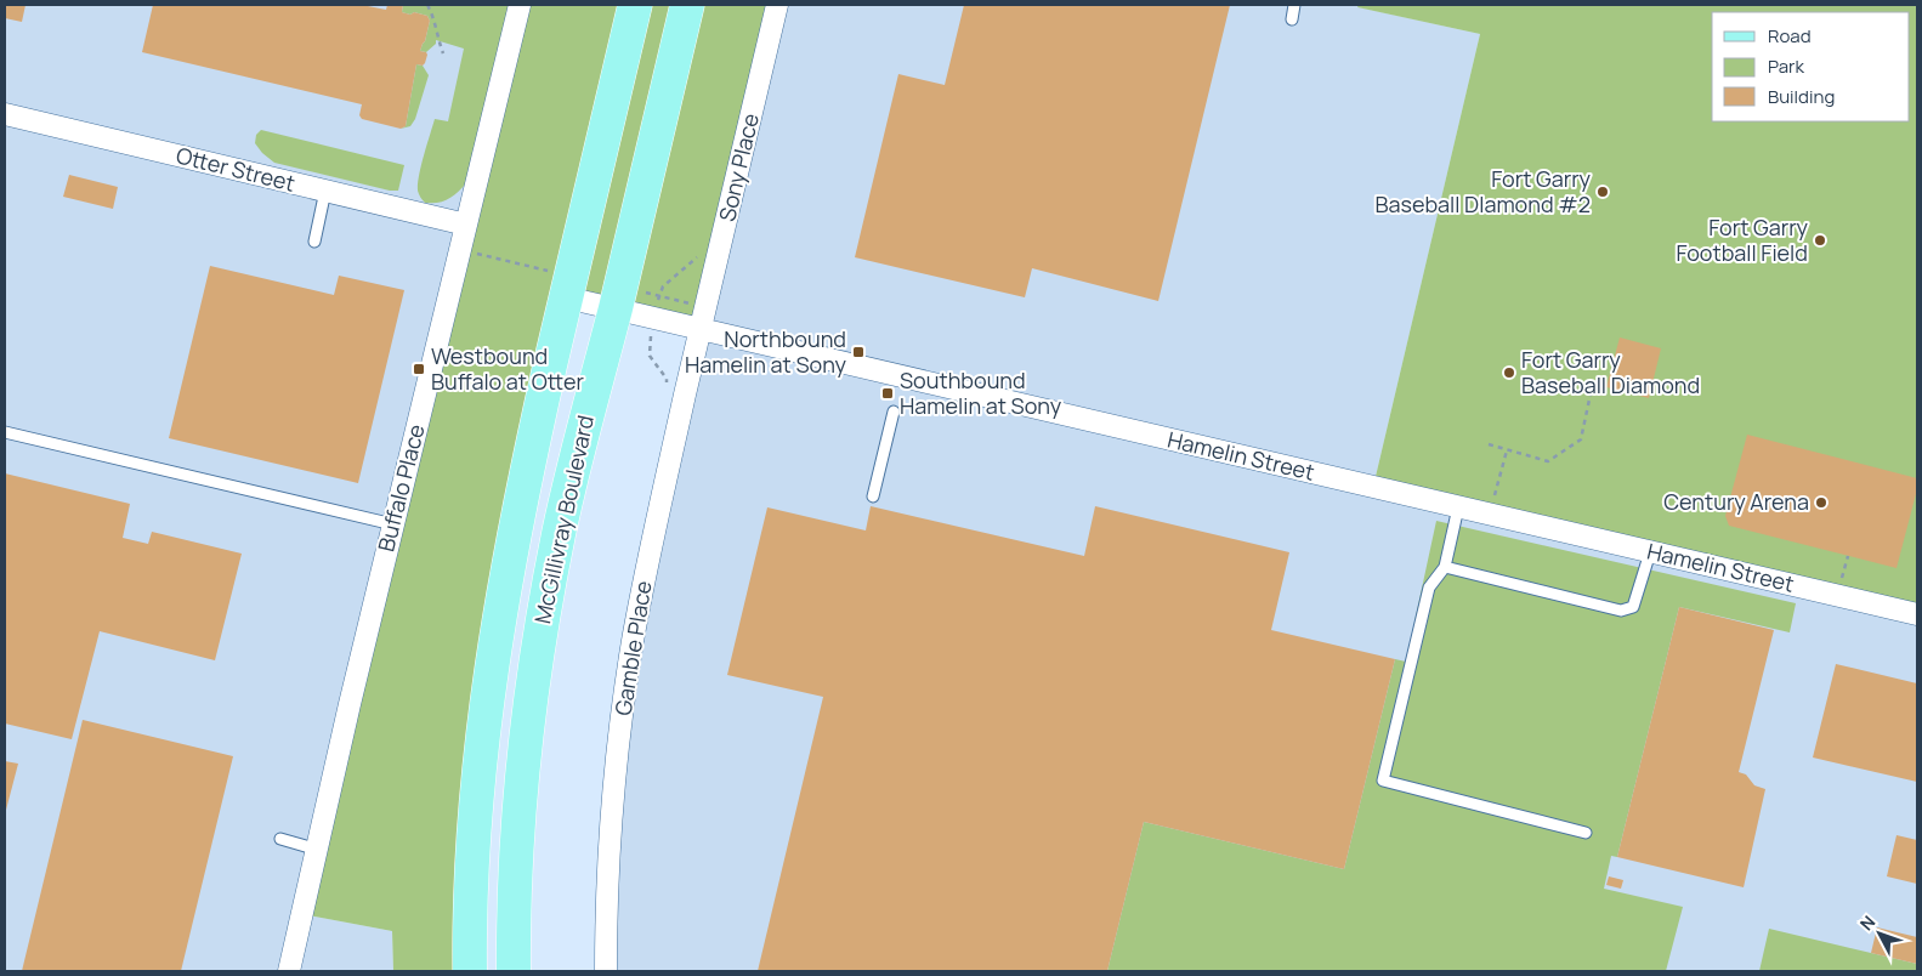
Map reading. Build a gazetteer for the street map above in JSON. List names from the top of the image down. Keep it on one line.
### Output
{"streets":{"main road":["McGillivray Boulevard"],"street":["Sony Place","Otter Street","Hamelin Street","Buffalo Place","Gamble Place"]},"crossings":[["Sony Place","Hamelin Street"],["Sony Place","Gamble Place"],["Otter Street","Buffalo Place"],["Hamelin Street","McGillivray Boulevard"],["Hamelin Street","Gamble Place"]],"places":{"other":["Fort Garry Baseball DIamond #2","Fort Garry Football Field","Fort Garry Baseball Diamond","Century Arena"],"transit":["Northbound Hamelin at Sony","Westbound Buffalo at Otter","Southbound Hamelin at Sony"]},"legend":["Road","Park","Building"],"north":"top left"}
